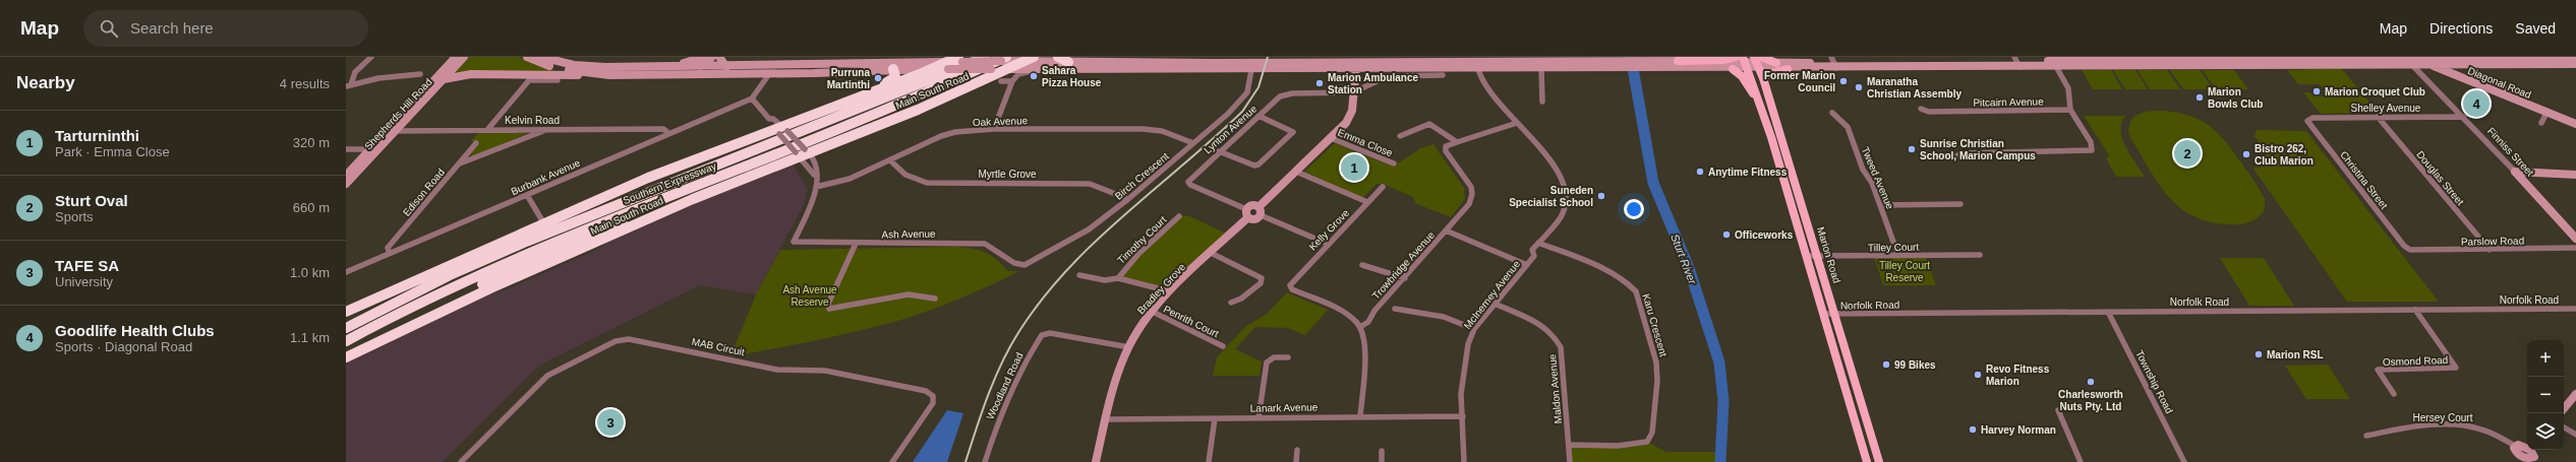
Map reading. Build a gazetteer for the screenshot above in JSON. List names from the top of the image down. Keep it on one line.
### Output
{"streets":{"highway":["Main South Road","Southern Expressway"],"main road":["Diagonal Road","Shepherds Hill Road","Finniss Street","Marion Road","Bradley Grove"],"street":["Pitcairn Avenue","Shelley Avenue","Kelvin Road","Oak Avenue","Lynton Avenue","Emma Close","Myrtle Grove","Birch Crescent","Burbank Avenue","Tweed Avenue","Douglas Street","Christina Street","Edison Road","Kelly Grove","Ash Avenue","Timothy Court","Parslow Road","Tilley Court","Trowbridge Avenue","McInerney Avenue","Norfolk Road","Penrith Court","Karu Crescent","MAB Circuit","Osmond Road","Township Road","Woodland Road","Maldon Avenue","Lanark Avenue","Hersey Court"]},"crossings":[["Main South Road","Southern Expressway"],["Shelley Avenue","Finniss Street"],["Shelley Avenue","Douglas Street"],["Shelley Avenue","Christina Street"],["Shepherds Hill Road","Kelvin Road"],["Kelvin Road","Burbank Avenue"],["Oak Avenue","Myrtle Grove"],["Oak Avenue","Birch Crescent"],["Oak Avenue","Ash Avenue"],["Lynton Avenue","Bradley Grove"],["Myrtle Grove","Birch Crescent"],["Birch Crescent","Ash Avenue"],["Burbank Avenue","Edison Road"],["Tweed Avenue","Tilley Court"],["Douglas Street","Parslow Road"],["Christina Street","Parslow Road"],["Kelly Grove","Trowbridge Avenue"],["Timothy Court","Bradley Grove"],["Tilley Court","Marion Road"],["Marion Road","Norfolk Road"],["Bradley Grove","Penrith Court"],["Bradley Grove","Woodland Road"],["Bradley Grove","Lanark Avenue"],["McInerney Avenue","Karu Crescent"],["McInerney Avenue","Maldon Avenue"],["McInerney Avenue","Lanark Avenue"],["Norfolk Road","Osmond Road"],["Norfolk Road","Township Road"],["Karu Crescent","Maldon Avenue"]],"water":["Sturt River"],"parks":["Tilley Court Reserve","Ash Avenue Reserve"],"places":["Sahara Pizza House","Purruna Martinthi","Former Marion Council","Marion Ambulance Station","Maranatha Christian Assembly","Marion Croquet Club","Marion Bowls Club","Sunrise Christian School, Marion Campus","Bistro 262, Club Marion","Anytime Fitness","Suneden Specialist School","Officeworks","Marion RSL","99 Bikes","Revo Fitness Marion","Charlesworth Nuts Pty. Ltd","Harvey Norman"],"page":{"header":"Map","search":"Search here","nav":["Map","Directions","Saved"],"heading":["Nearby","4 results"],"pins":["4","2","1","3"],"list":[{"mark":"1","name":"Tarturninthi","note":"Park · Emma Close","value":"320 m"},{"mark":"2","name":"Sturt Oval","note":"Sports","value":"660 m"},{"mark":"3","name":"TAFE SA","note":"University","value":"1.0 km"},{"mark":"4","name":"Goodlife Health Clubs","note":"Sports · Diagonal Road","value":"1.1 km"}],"map_buttons":["+","−"]}}
